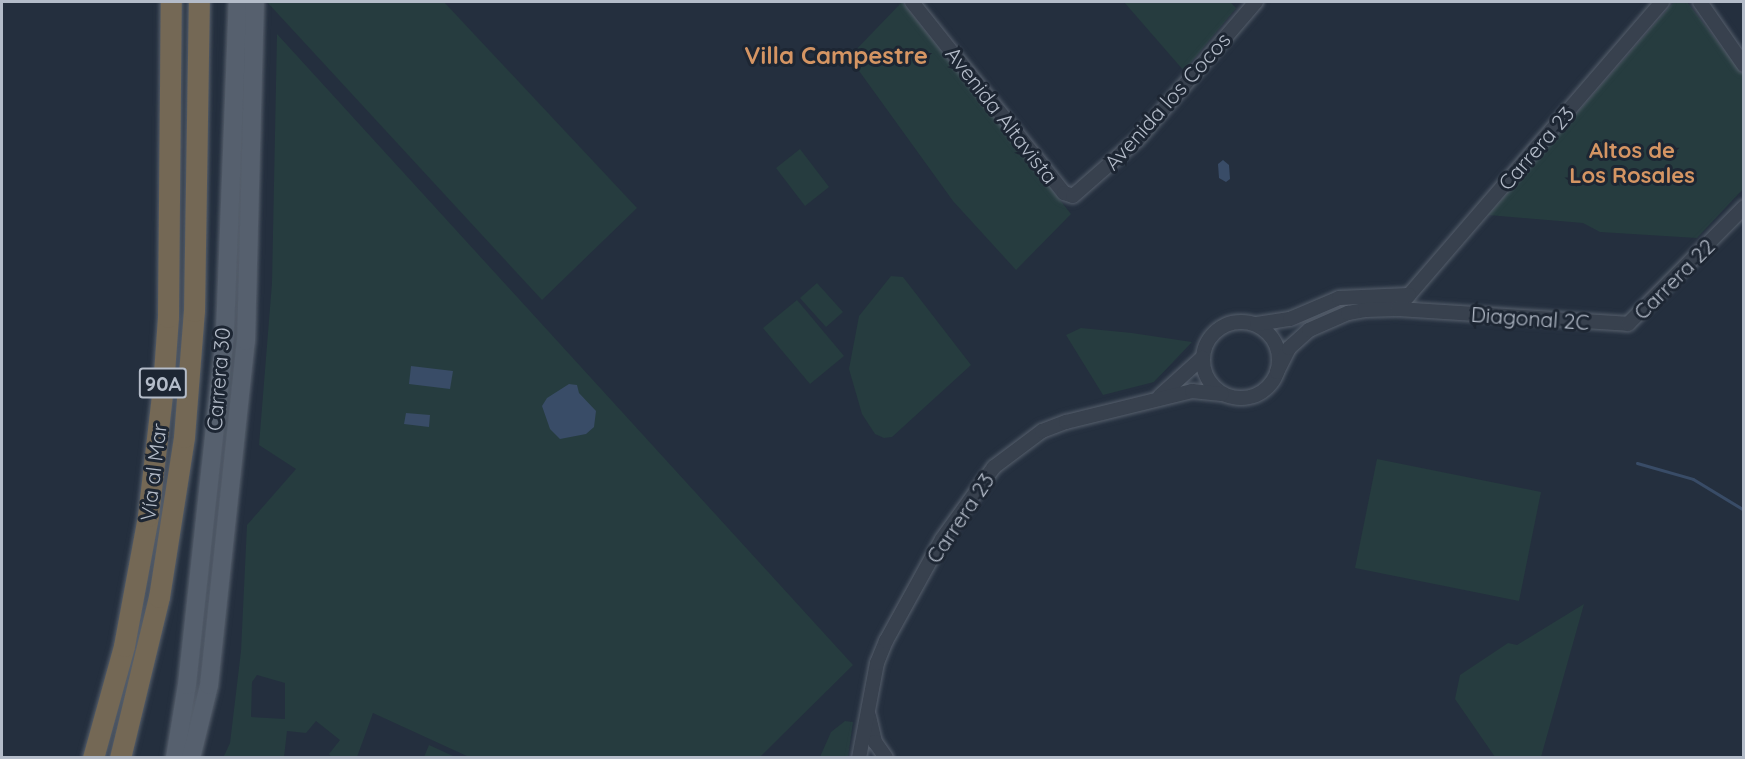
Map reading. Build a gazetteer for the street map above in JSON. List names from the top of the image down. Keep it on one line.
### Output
{"streets":{"highway":["90A","Vía al Mar"],"main road":["Carrera 30"],"street":["Avenida los Cocos","Avenida Altavista","Carrera 23","Carrera 22","Diagonal 2C"]},"crossings":[["Avenida los Cocos","Avenida Altavista"],["Carrera 23","Diagonal 2C"],["Carrera 22","Diagonal 2C"]],"districts":["Villa Campestre","Altos de Los Rosales"]}
